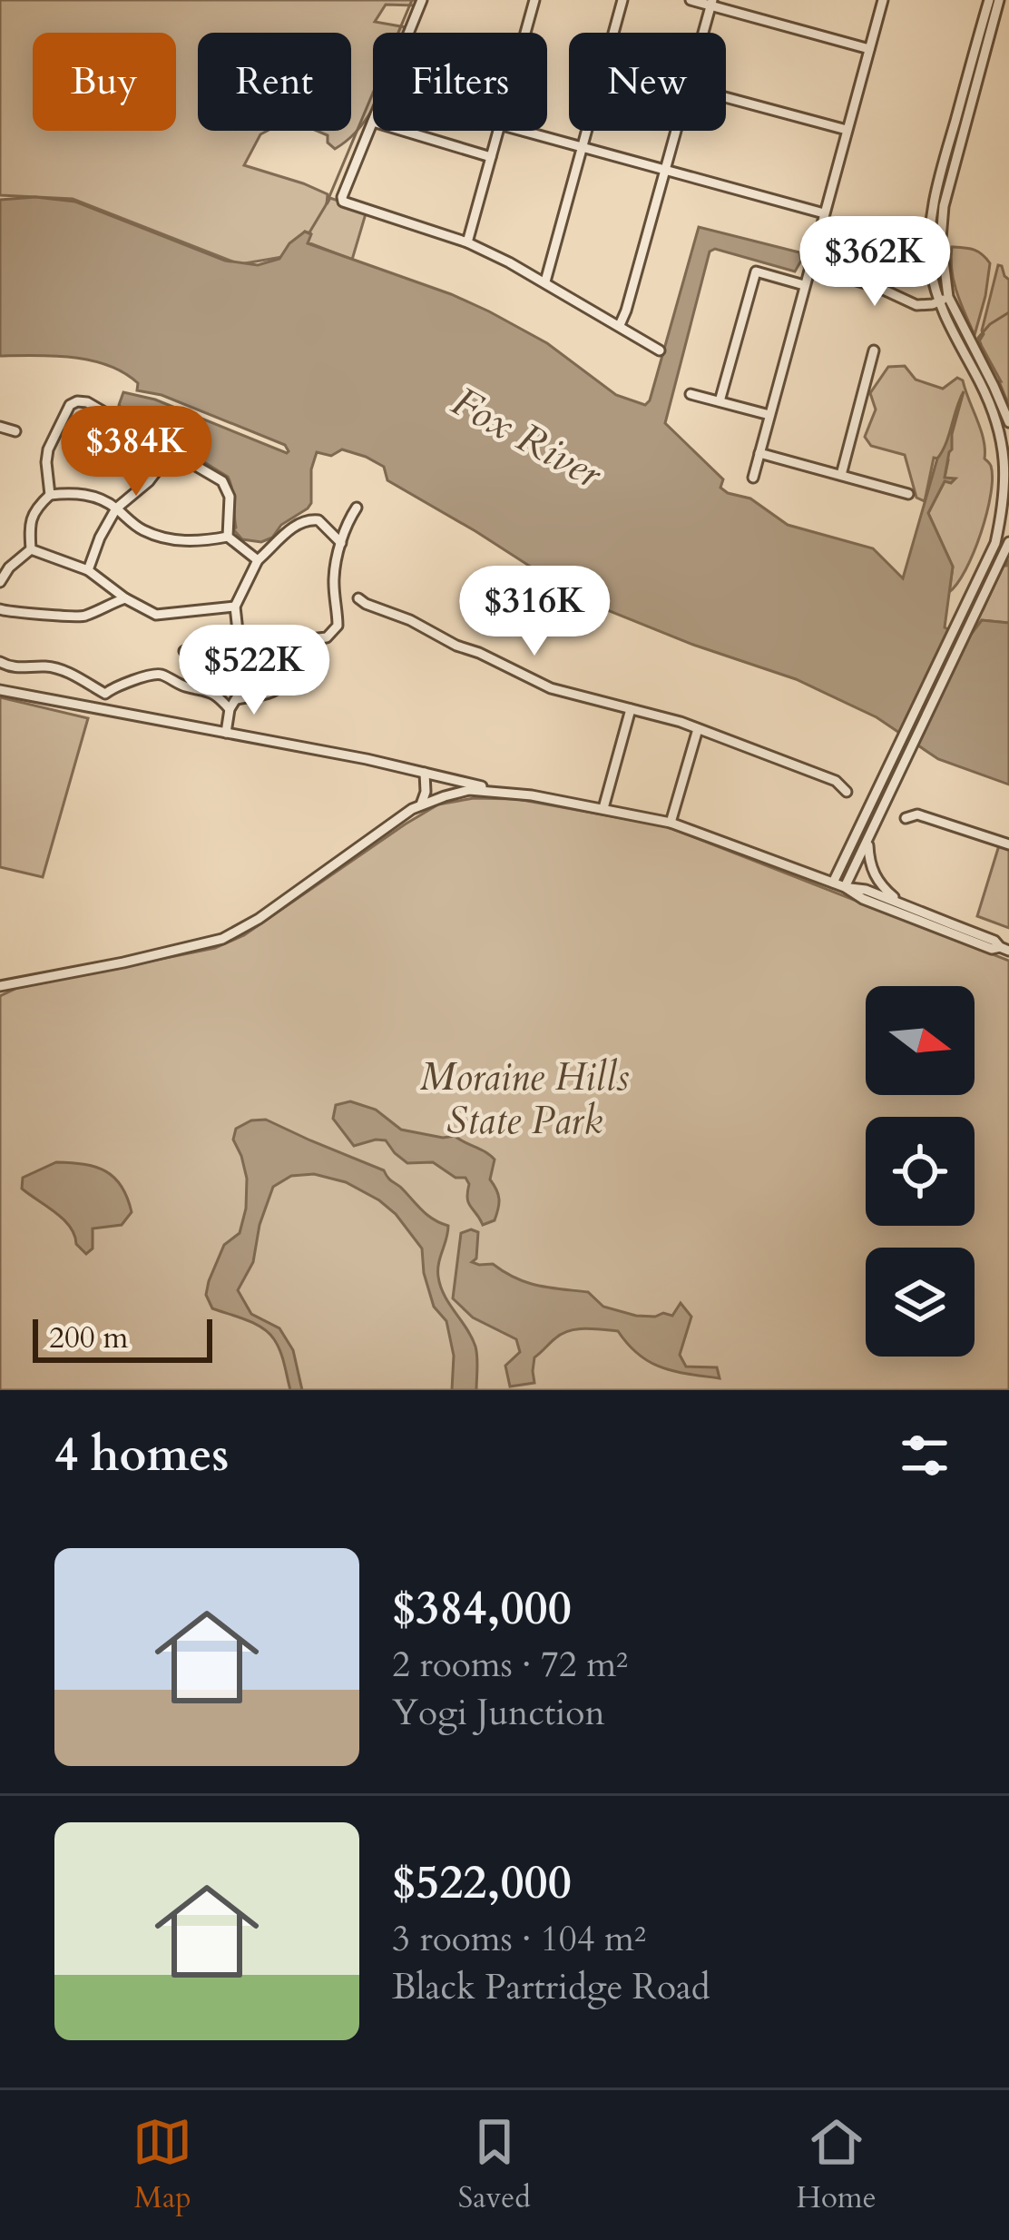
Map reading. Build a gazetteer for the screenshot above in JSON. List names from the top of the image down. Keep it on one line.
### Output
{"water":["Fox River"],"parks":["Moraine Hills State Park"],"scale_bar":"200 m","north":"right","page":{"chip":["Buy","Rent","Filters","New"],"price":["$362K","$384K","$316K","$522K"],"scale":"200 m","heading":"4 homes","list":[{"name":"$384,000","note":"2 rooms · 72 m² · Yogi Junction"},{"name":"$522,000","note":"3 rooms · 104 m² · Black Partridge Road"}],"tabs":["Map","Saved","Home"]}}
